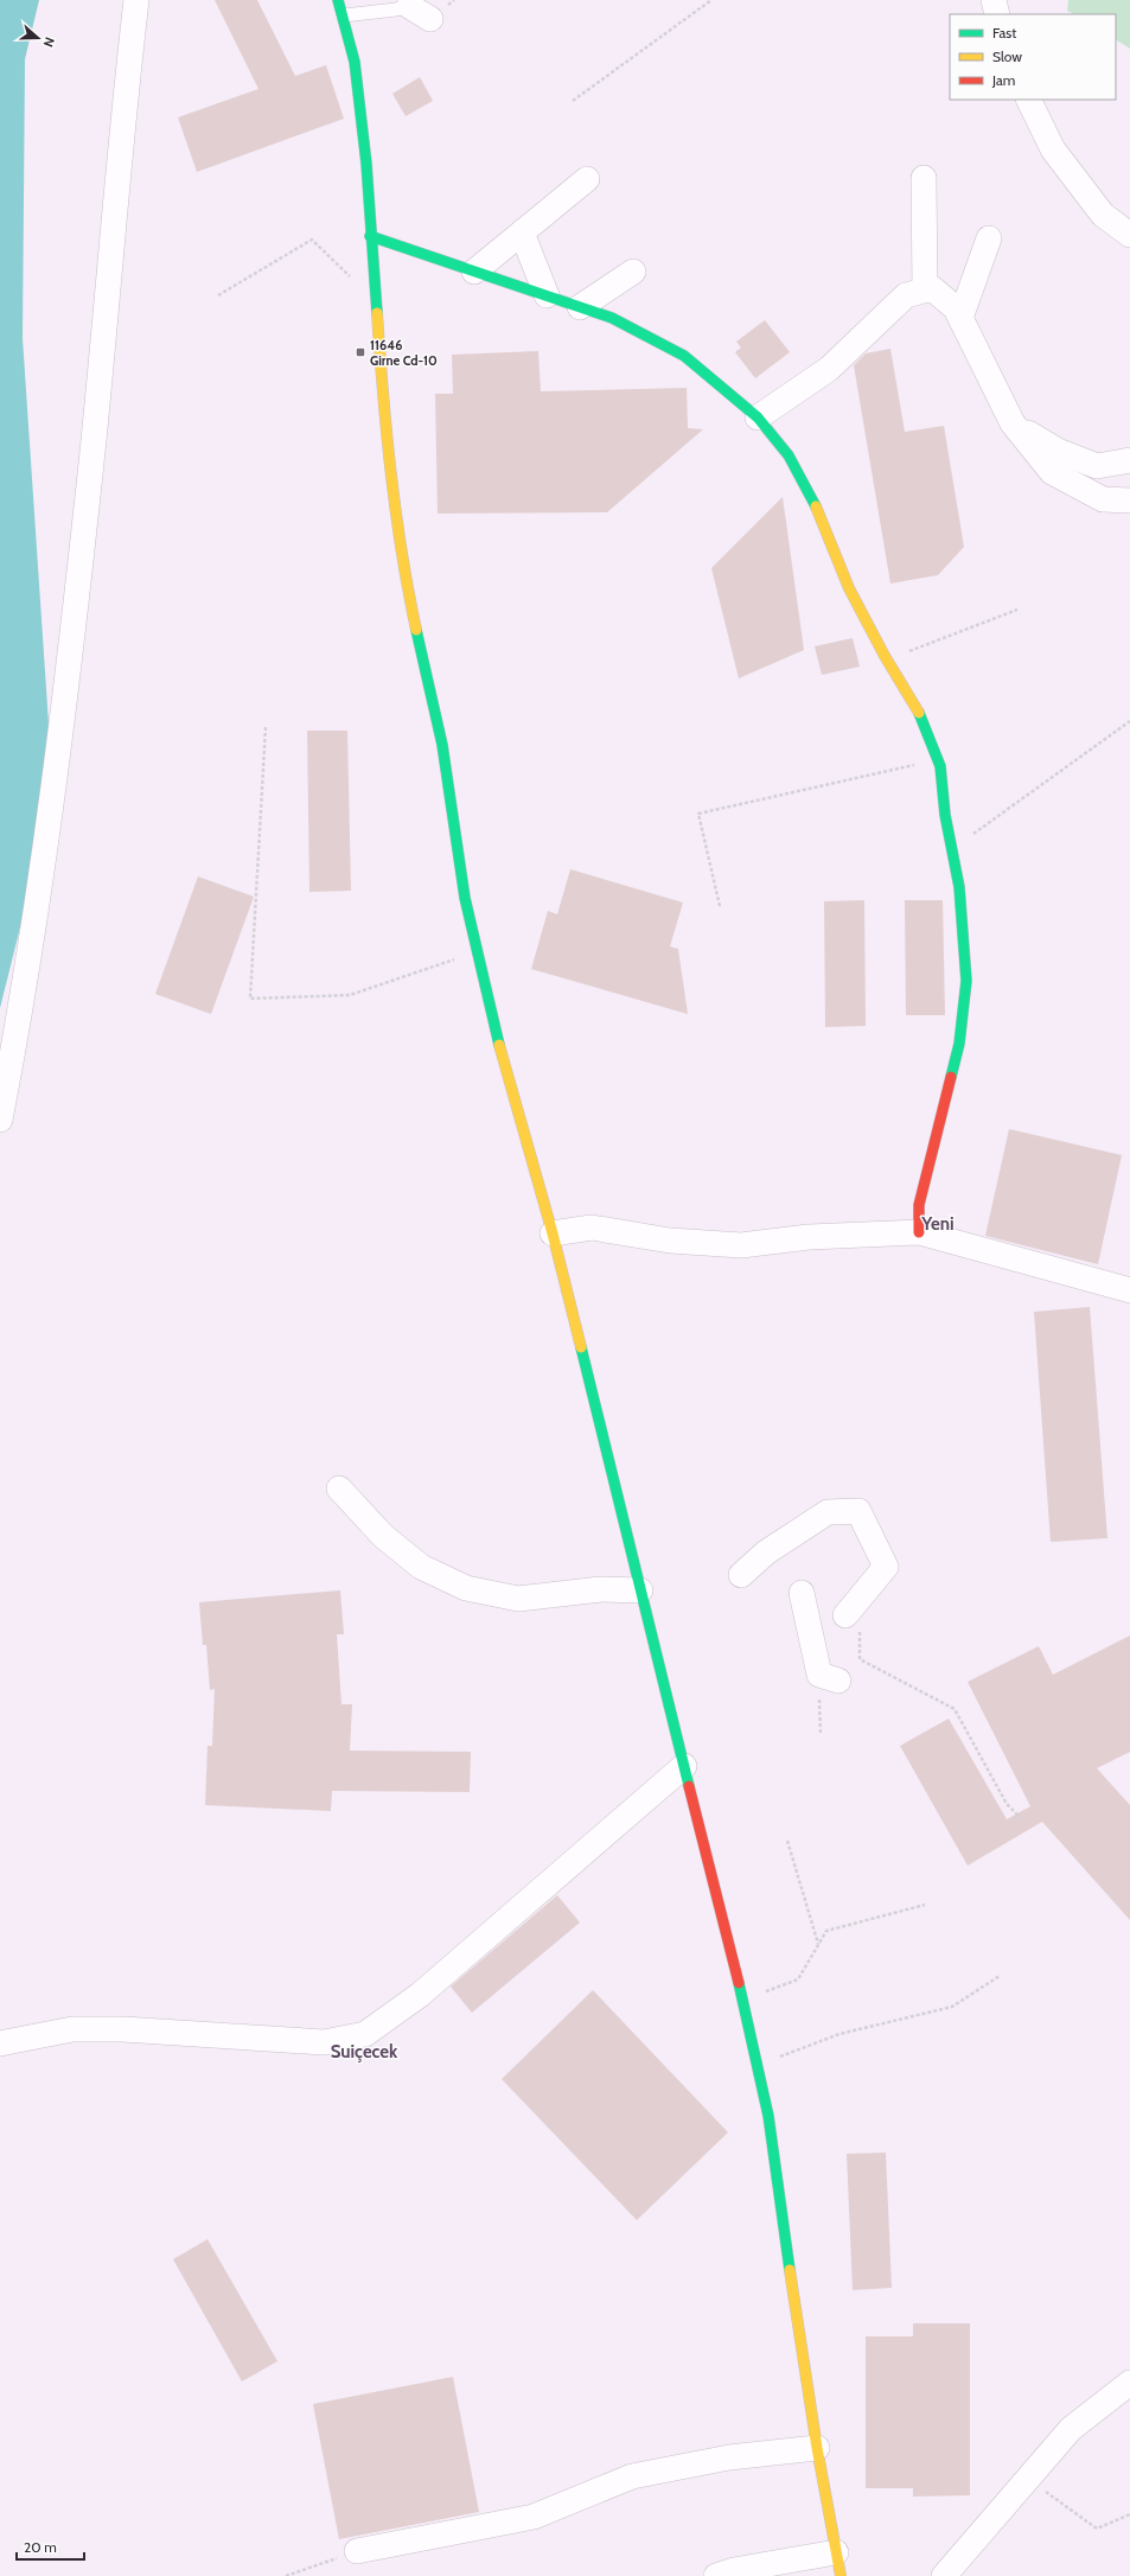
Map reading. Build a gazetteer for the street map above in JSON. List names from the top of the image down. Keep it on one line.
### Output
{"districts":["Yeni","Suiçecek"],"places":{"transit":["11646 Girne Cd-10"]},"legend":["Fast","Slow","Jam"],"scale_bar":"20 m","north":"right"}
